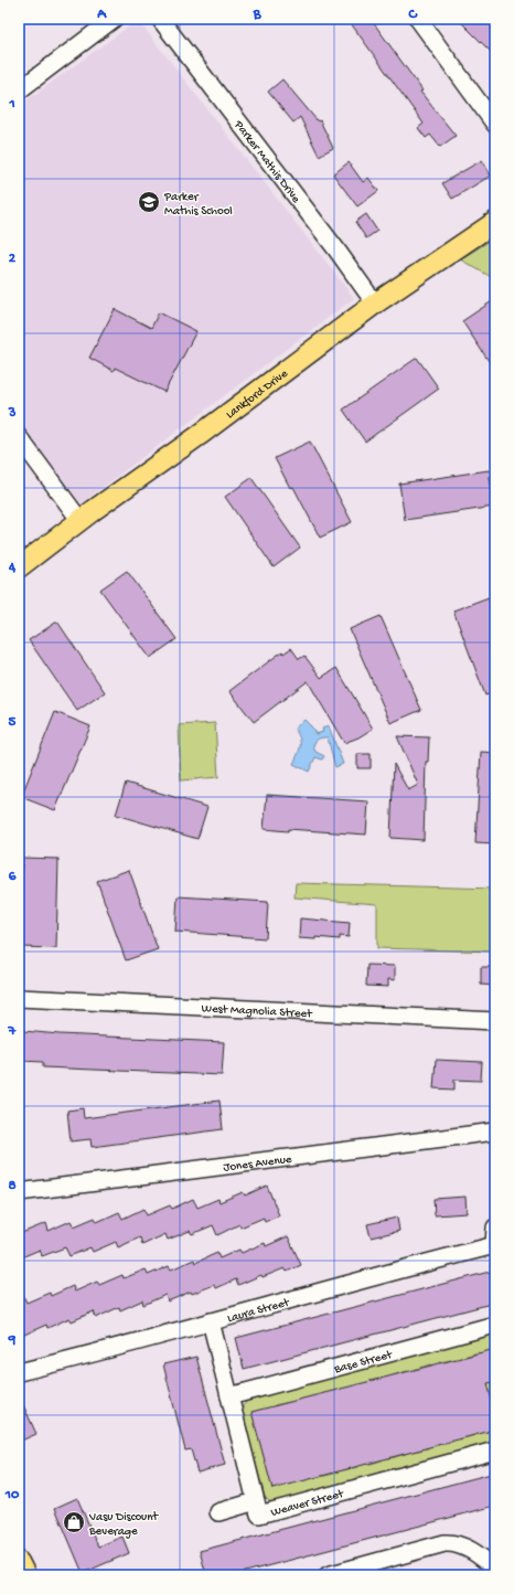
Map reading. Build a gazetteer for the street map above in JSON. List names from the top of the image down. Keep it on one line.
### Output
{"streets":{"main road":["Lankford Drive"],"street":["Parker Mathis Drive","West Magnolia Street","Jones Avenue","Laura Street","Base Street","Weaver Street"]},"crossings":[["Parker Mathis Drive","Lankford Drive"],["Laura Street","Weaver Street"],["Base Street","Weaver Street"]],"places":{"school or university":["Parker Mathis School"],"shop":["Vasu Discount Beverage"]},"grid":{"columns":["A","B","C"],"rows":["1","2","3","4","5","6","7","8","9","10"]}}
